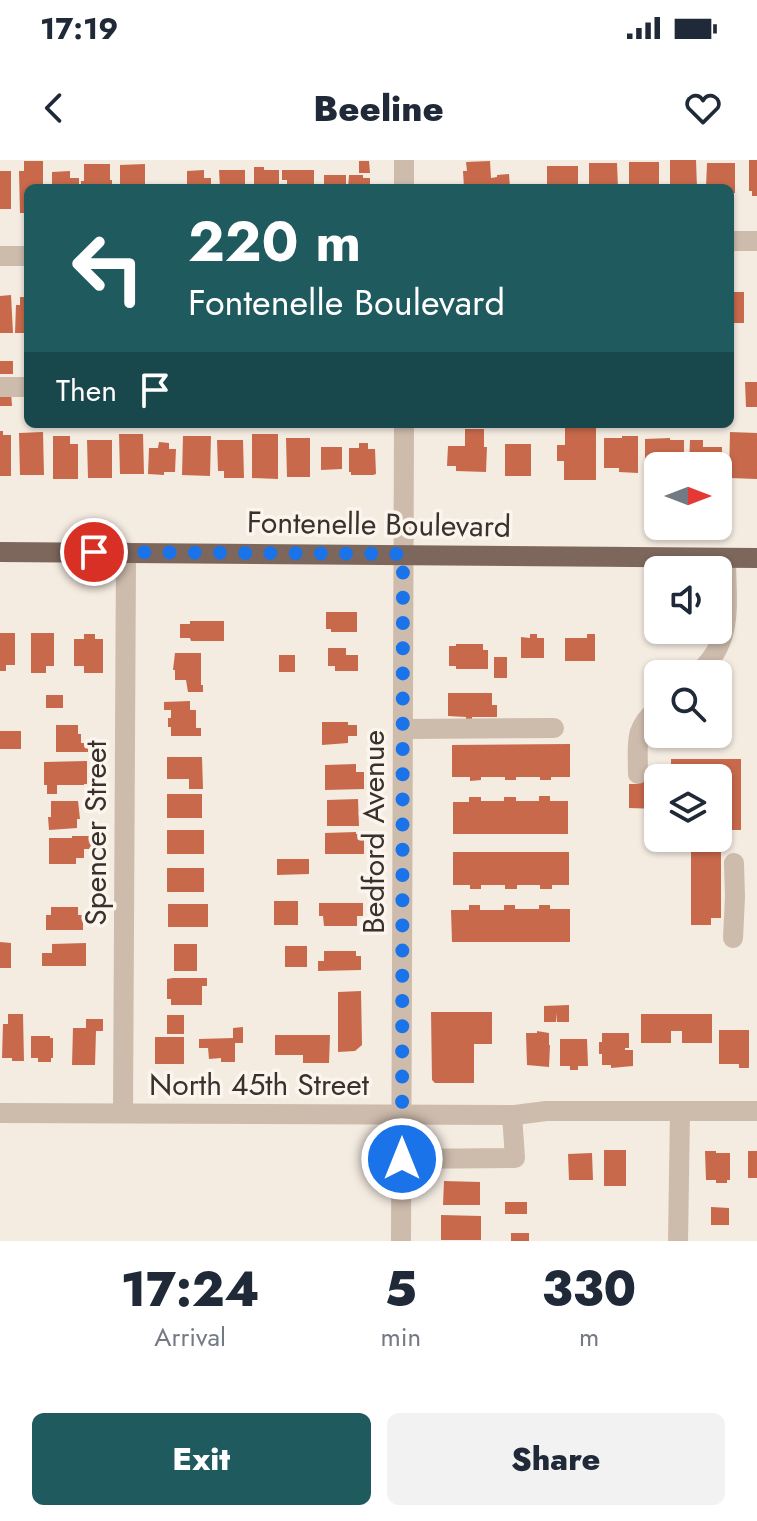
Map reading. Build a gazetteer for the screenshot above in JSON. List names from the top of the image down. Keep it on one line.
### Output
{"streets":{"main road":["Fontenelle Boulevard"],"street":["Bedford Avenue","Spencer Street","North 45th Street"]},"crossings":[["Fontenelle Boulevard","Bedford Avenue"],["Fontenelle Boulevard","Spencer Street"],["Bedford Avenue","North 45th Street"],["Spencer Street","North 45th Street"]],"north":"right","page":{"status":"17:19","header":"Beeline","turn":["220 m","Fontenelle Boulevard"],"then":"Then","eta":["17:24","Arrival","5","min","330","m"],"buttons":["Exit","Share"]}}
